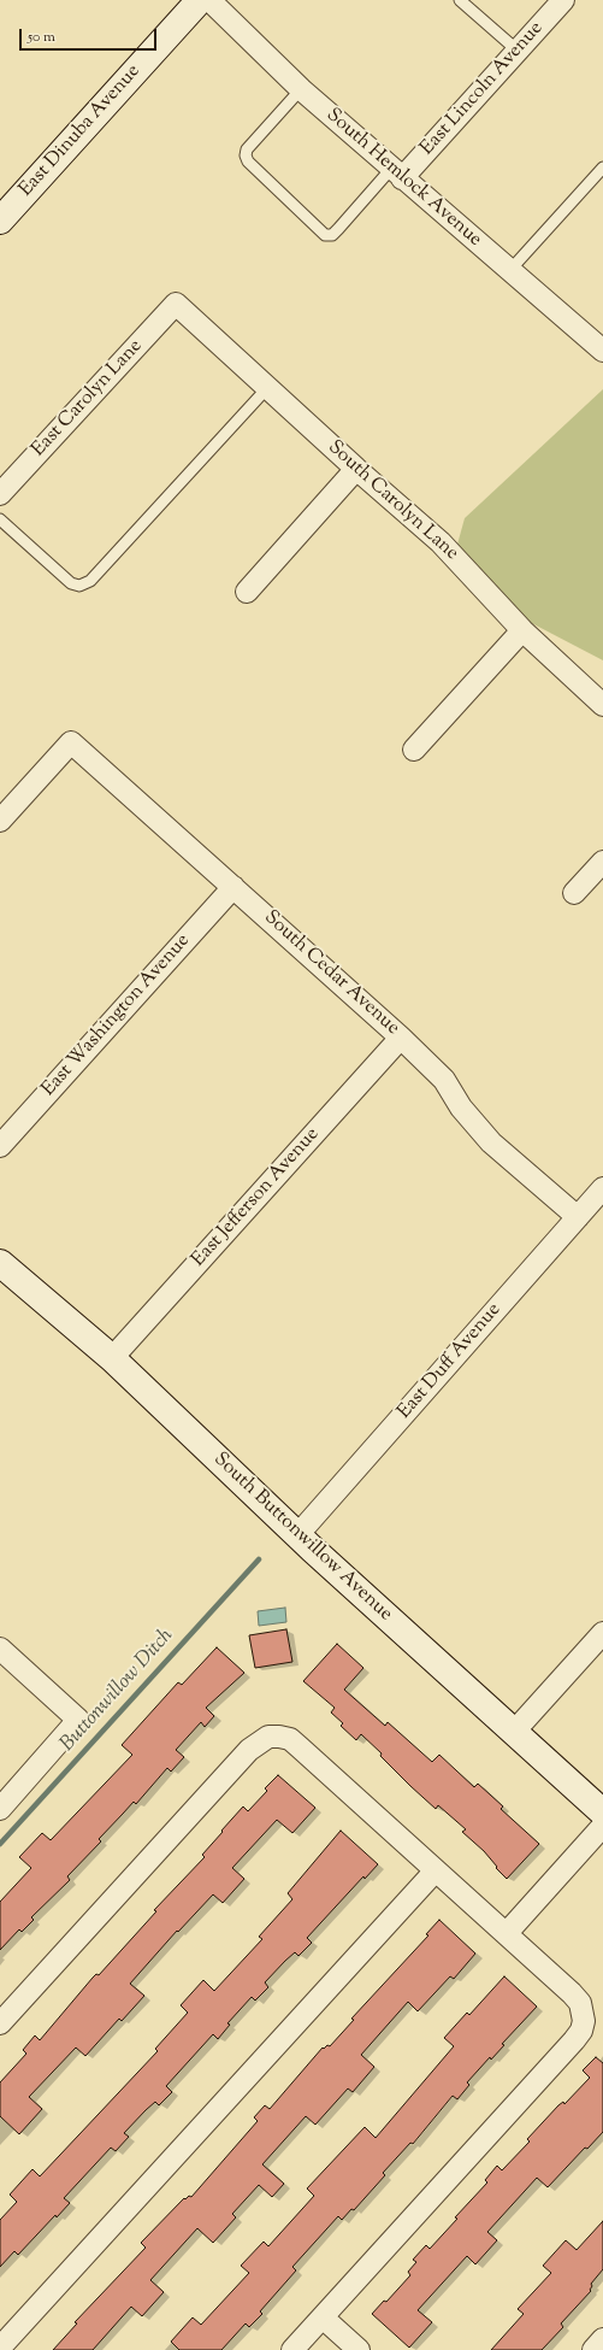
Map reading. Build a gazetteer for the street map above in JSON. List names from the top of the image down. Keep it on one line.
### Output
{"streets":{"street":["East Lincoln Avenue","East Dinuba Avenue","South Hemlock Avenue","East Carolyn Lane","South Carolyn Lane","South Cedar Avenue","East Washington Avenue","East Jefferson Avenue","East Duff Avenue","South Buttonwillow Avenue"]},"crossings":[["East Lincoln Avenue","South Hemlock Avenue"],["East Carolyn Lane","South Carolyn Lane"],["South Cedar Avenue","East Washington Avenue"],["South Cedar Avenue","East Jefferson Avenue"],["South Cedar Avenue","East Duff Avenue"],["East Jefferson Avenue","South Buttonwillow Avenue"],["East Duff Avenue","South Buttonwillow Avenue"]],"water":["Buttonwillow Ditch"],"scale_bar":"50 m"}
